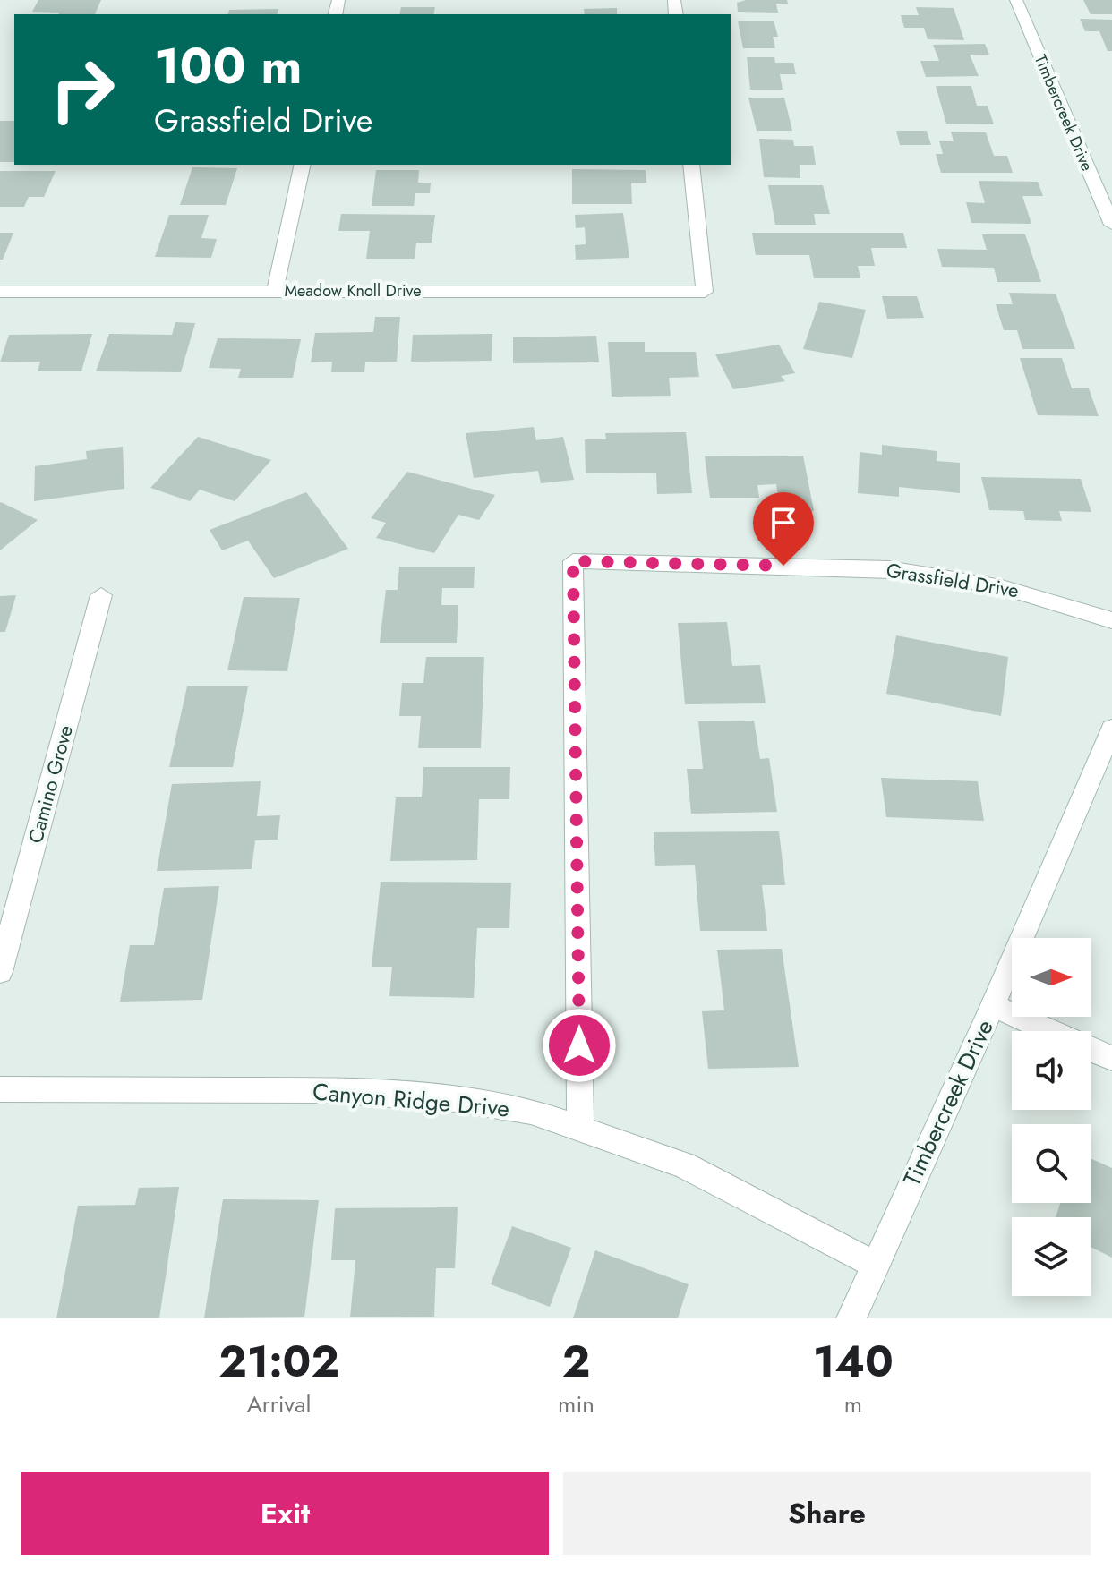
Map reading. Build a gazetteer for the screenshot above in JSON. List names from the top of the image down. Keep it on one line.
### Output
{"streets":{"street":["Timbercreek Drive","Meadow Knoll Drive","Grassfield Drive","Camino Grove","Canyon Ridge Drive"]},"crossings":[["Timbercreek Drive","Canyon Ridge Drive"],["Grassfield Drive","Canyon Ridge Drive"]],"north":"right","page":{"turn":["100 m","Grassfield Drive"],"eta":["21:02","Arrival","2","min","140","m"],"buttons":["Exit","Share"]}}
